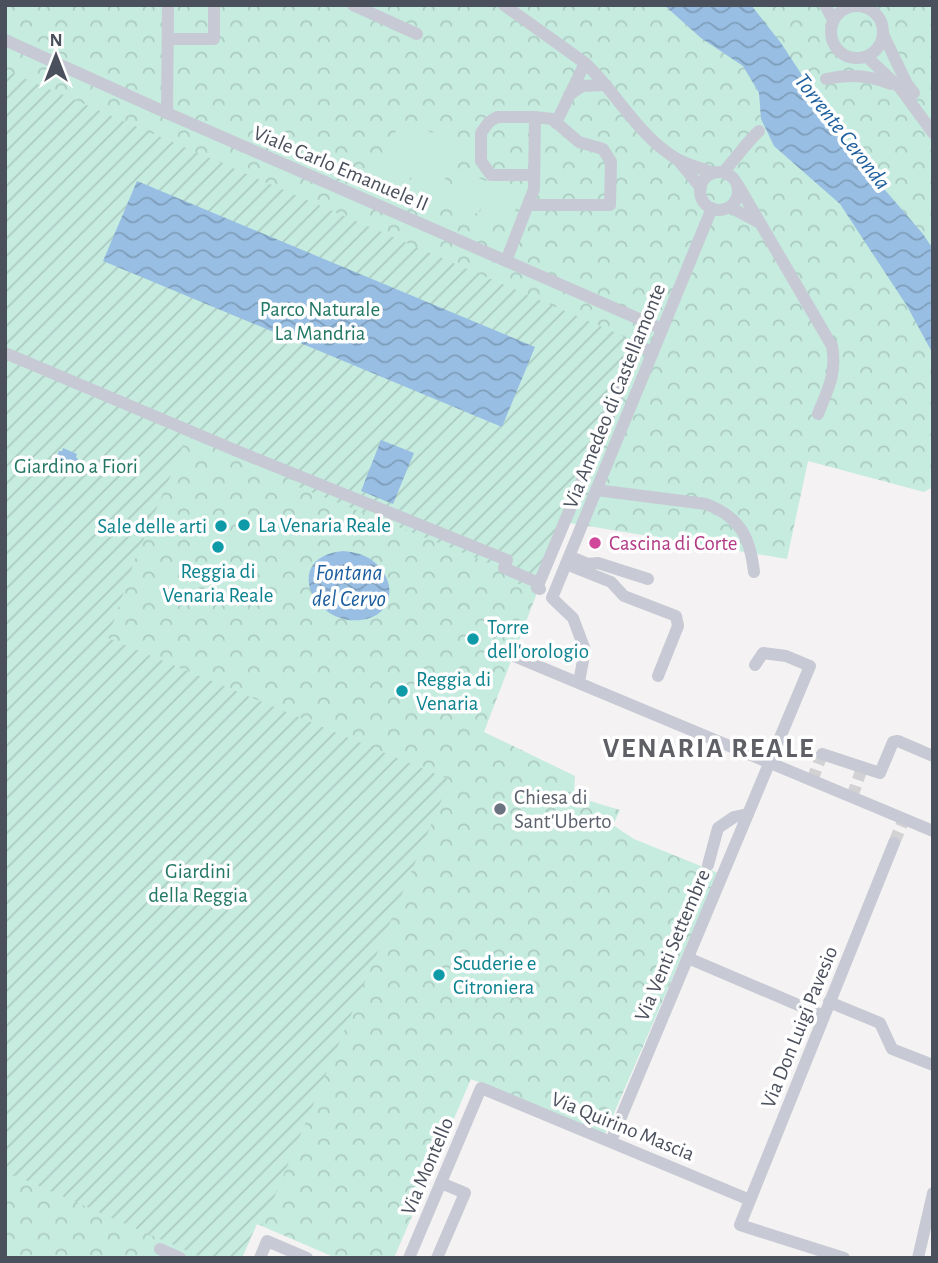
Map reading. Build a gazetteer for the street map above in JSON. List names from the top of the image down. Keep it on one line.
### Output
{"streets":{"street":["Viale Carlo Emanuele II","Via Amedeo di Castellamonte","Via Venti Settembre","Via Don Luigi Pavesio","Via Quirino Mascia","Via Montello"]},"crossings":[["Viale Carlo Emanuele II","Via Amedeo di Castellamonte"],["Via Venti Settembre","Via Quirino Mascia"],["Via Don Luigi Pavesio","Via Quirino Mascia"],["Via Quirino Mascia","Via Montello"]],"districts":["VENARIA REALE"],"water":["Torrente Ceronda","Fontana del Cervo"],"parks":["Parco Naturale La Mandria","Giardino a Fiori","Giardini della Reggia"],"places":["La Venaria Reale","Sale delle arti","Cascina di Corte","Reggia di Venaria Reale","Torre dell'orologio","Reggia di Venaria","Chiesa di Sant'Uberto","Scuderie e Citroniera"],"north":"top"}
